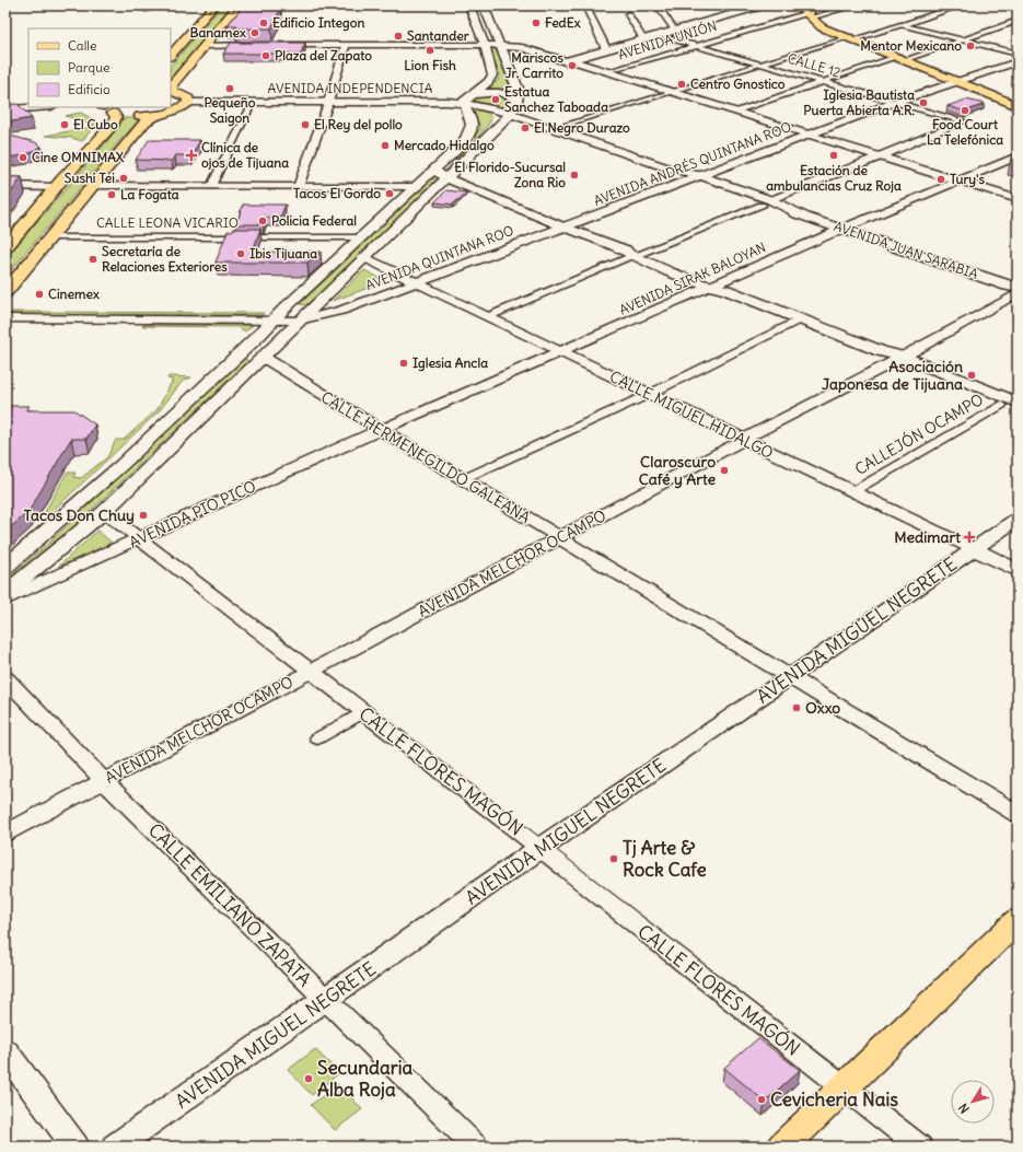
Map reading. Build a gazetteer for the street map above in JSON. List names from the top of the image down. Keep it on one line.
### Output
{"streets":{"main road":["AVENIDA INDEPENDENCIA","AVENIDA JUAN SARABIA","CALLE MIGUEL HIDALGO","AVENIDA MIGUEL NEGRETE"],"street":["AVENIDA UNIÓN","CALLE 12","AVENIDA ANDRÉS QUINTANA ROO","CALLE LEONA VICARIO","AVENIDA QUINTANA ROO","AVENIDA SIRAK BALOYAN","CALLEJÓN OCAMPO","CALLE HERMENEGILDO GALEANA","AVENIDA PIO PICO","AVENIDA MELCHOR OCAMPO","CALLE FLORES MAGÓN","CALLE EMILIANO ZAPATA"]},"crossings":[["AVENIDA UNIÓN","CALLE 12"],["CALLE 12","AVENIDA ANDRÉS QUINTANA ROO"],["AVENIDA INDEPENDENCIA","AVENIDA JUAN SARABIA"],["AVENIDA ANDRÉS QUINTANA ROO","AVENIDA JUAN SARABIA"],["AVENIDA ANDRÉS QUINTANA ROO","AVENIDA QUINTANA ROO"],["AVENIDA JUAN SARABIA","AVENIDA SIRAK BALOYAN"],["AVENIDA JUAN SARABIA","AVENIDA MELCHOR OCAMPO"],["AVENIDA QUINTANA ROO","CALLE MIGUEL HIDALGO"],["AVENIDA SIRAK BALOYAN","CALLE MIGUEL HIDALGO"],["AVENIDA SIRAK BALOYAN","CALLE HERMENEGILDO GALEANA"],["AVENIDA SIRAK BALOYAN","AVENIDA PIO PICO"],["CALLE MIGUEL HIDALGO","CALLEJÓN OCAMPO"],["CALLE MIGUEL HIDALGO","AVENIDA MELCHOR OCAMPO"],["CALLE MIGUEL HIDALGO","AVENIDA MIGUEL NEGRETE"],["CALLE HERMENEGILDO GALEANA","AVENIDA PIO PICO"],["CALLE HERMENEGILDO GALEANA","AVENIDA MELCHOR OCAMPO"],["CALLE HERMENEGILDO GALEANA","AVENIDA MIGUEL NEGRETE"],["AVENIDA PIO PICO","CALLE FLORES MAGÓN"],["AVENIDA MELCHOR OCAMPO","CALLE FLORES MAGÓN"],["AVENIDA MELCHOR OCAMPO","CALLE EMILIANO ZAPATA"],["AVENIDA MIGUEL NEGRETE","CALLE FLORES MAGÓN"],["AVENIDA MIGUEL NEGRETE","CALLE EMILIANO ZAPATA"]],"places":{"other":["Edificio Integon","FedEx","Banamex","Santander","Mentor Mexicano","Lion Fish","Plaza del Zapato","Mariscos Jr. Carrito","Centro Gnostico","Pequeño Saigon","Estatua Sanchez Taboada","Iglesia Bautista Puerta Abierta A.R.","Food Court La Telefónica","El Cubo","El Rey del pollo","El Negro Durazo","Mercado Hidalgo","Estación de ambulancias Cruz Roja","Cine OMNIMAX","El Florido-Sucursal Zona Rio","Sushi Tei","Tury's","Tacos El Gordo","La Fogata","Policia Federal","Ibis Tijuana","Secretaría de Relaciones Exteriores","Cinemex","Iglesia Ancla","Asociación Japonesa de Tijuana","Claroscuro Café y Arte","Tacos Don Chuy","Oxxo","Tj Arte & Rock Cafe","Secundaria Alba Roja","Cevicheria Nais"],"health":["Clínica de ojos de Tijuana","Medimart"]},"legend":["Calle","Parque","Edificio"],"north":"bottom left"}
